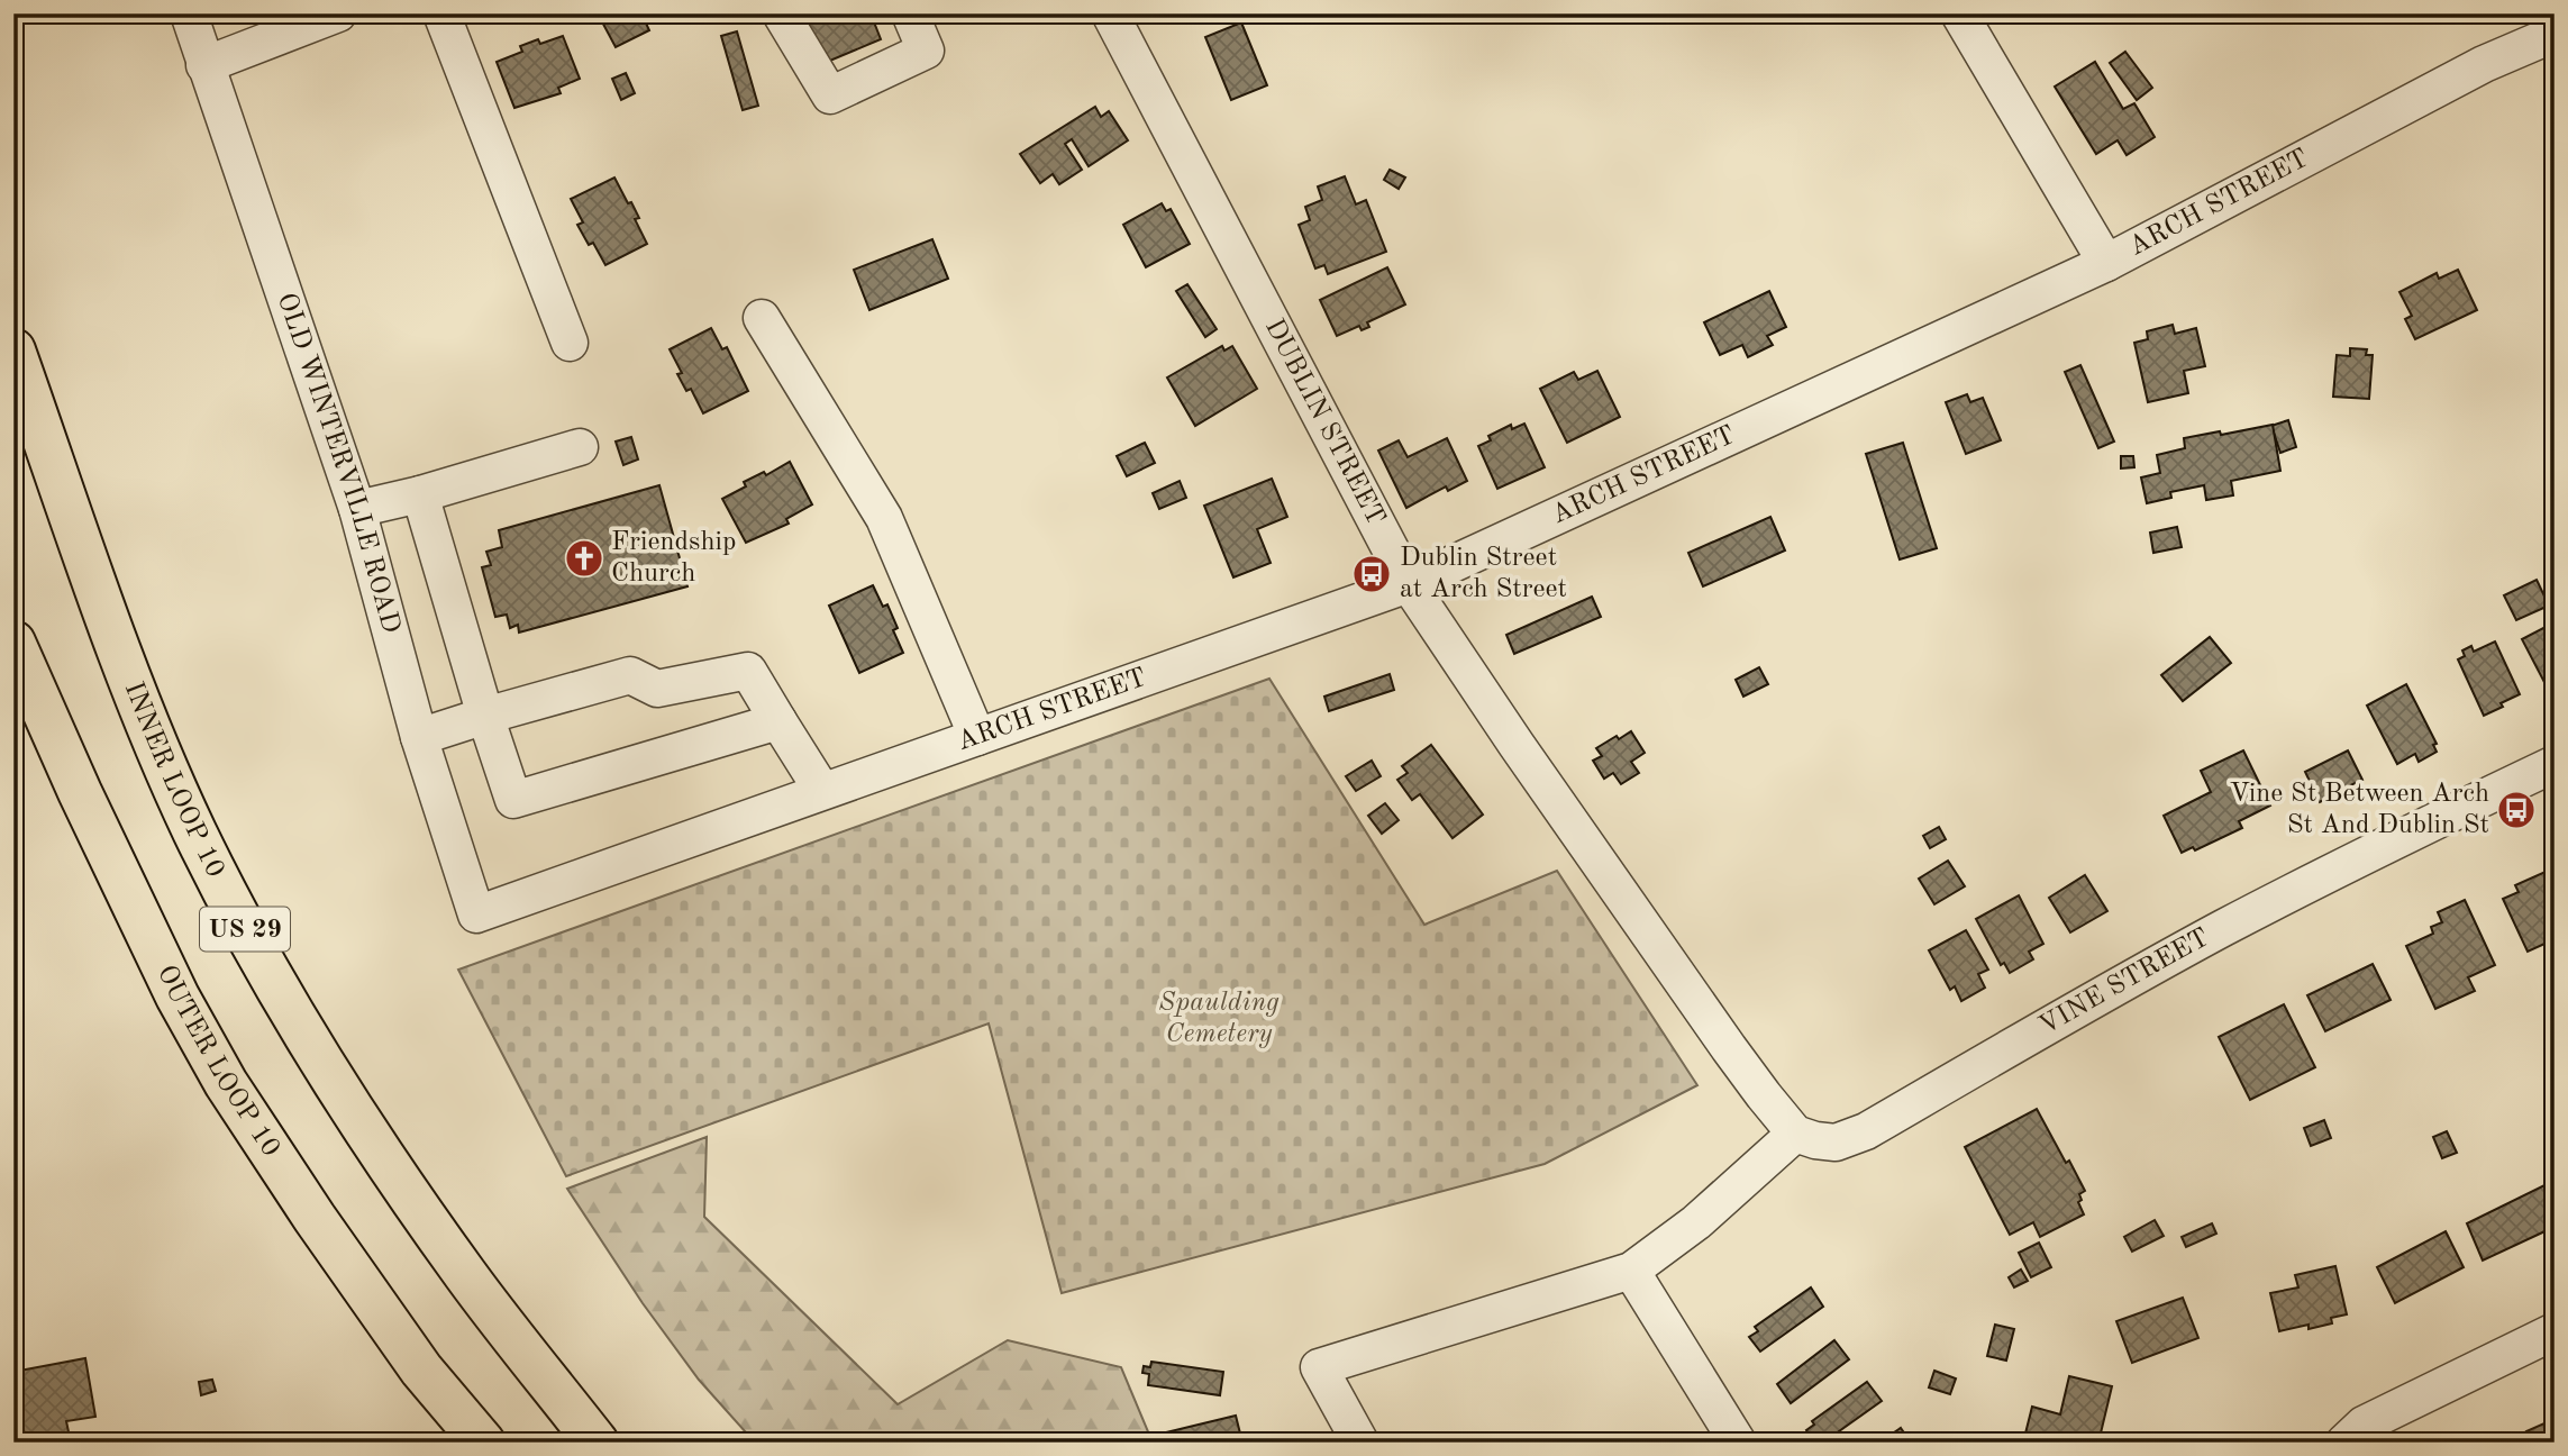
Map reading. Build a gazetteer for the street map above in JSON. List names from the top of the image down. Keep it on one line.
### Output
{"streets":{"highway":["INNER LOOP 10","US 29","OUTER LOOP 10"],"street":["ARCH STREET","DUBLIN STREET","OLD WINTERVILLE ROAD","VINE STREET"]},"crossings":[["ARCH STREET","DUBLIN STREET"],["ARCH STREET","OLD WINTERVILLE ROAD"],["DUBLIN STREET","VINE STREET"]],"parks":["Spaulding Cemetery"],"places":{"church":["Friendship Church"],"bus stop":["Dublin Street at Arch Street","Vine St Between Arch St And Dublin St"]}}
